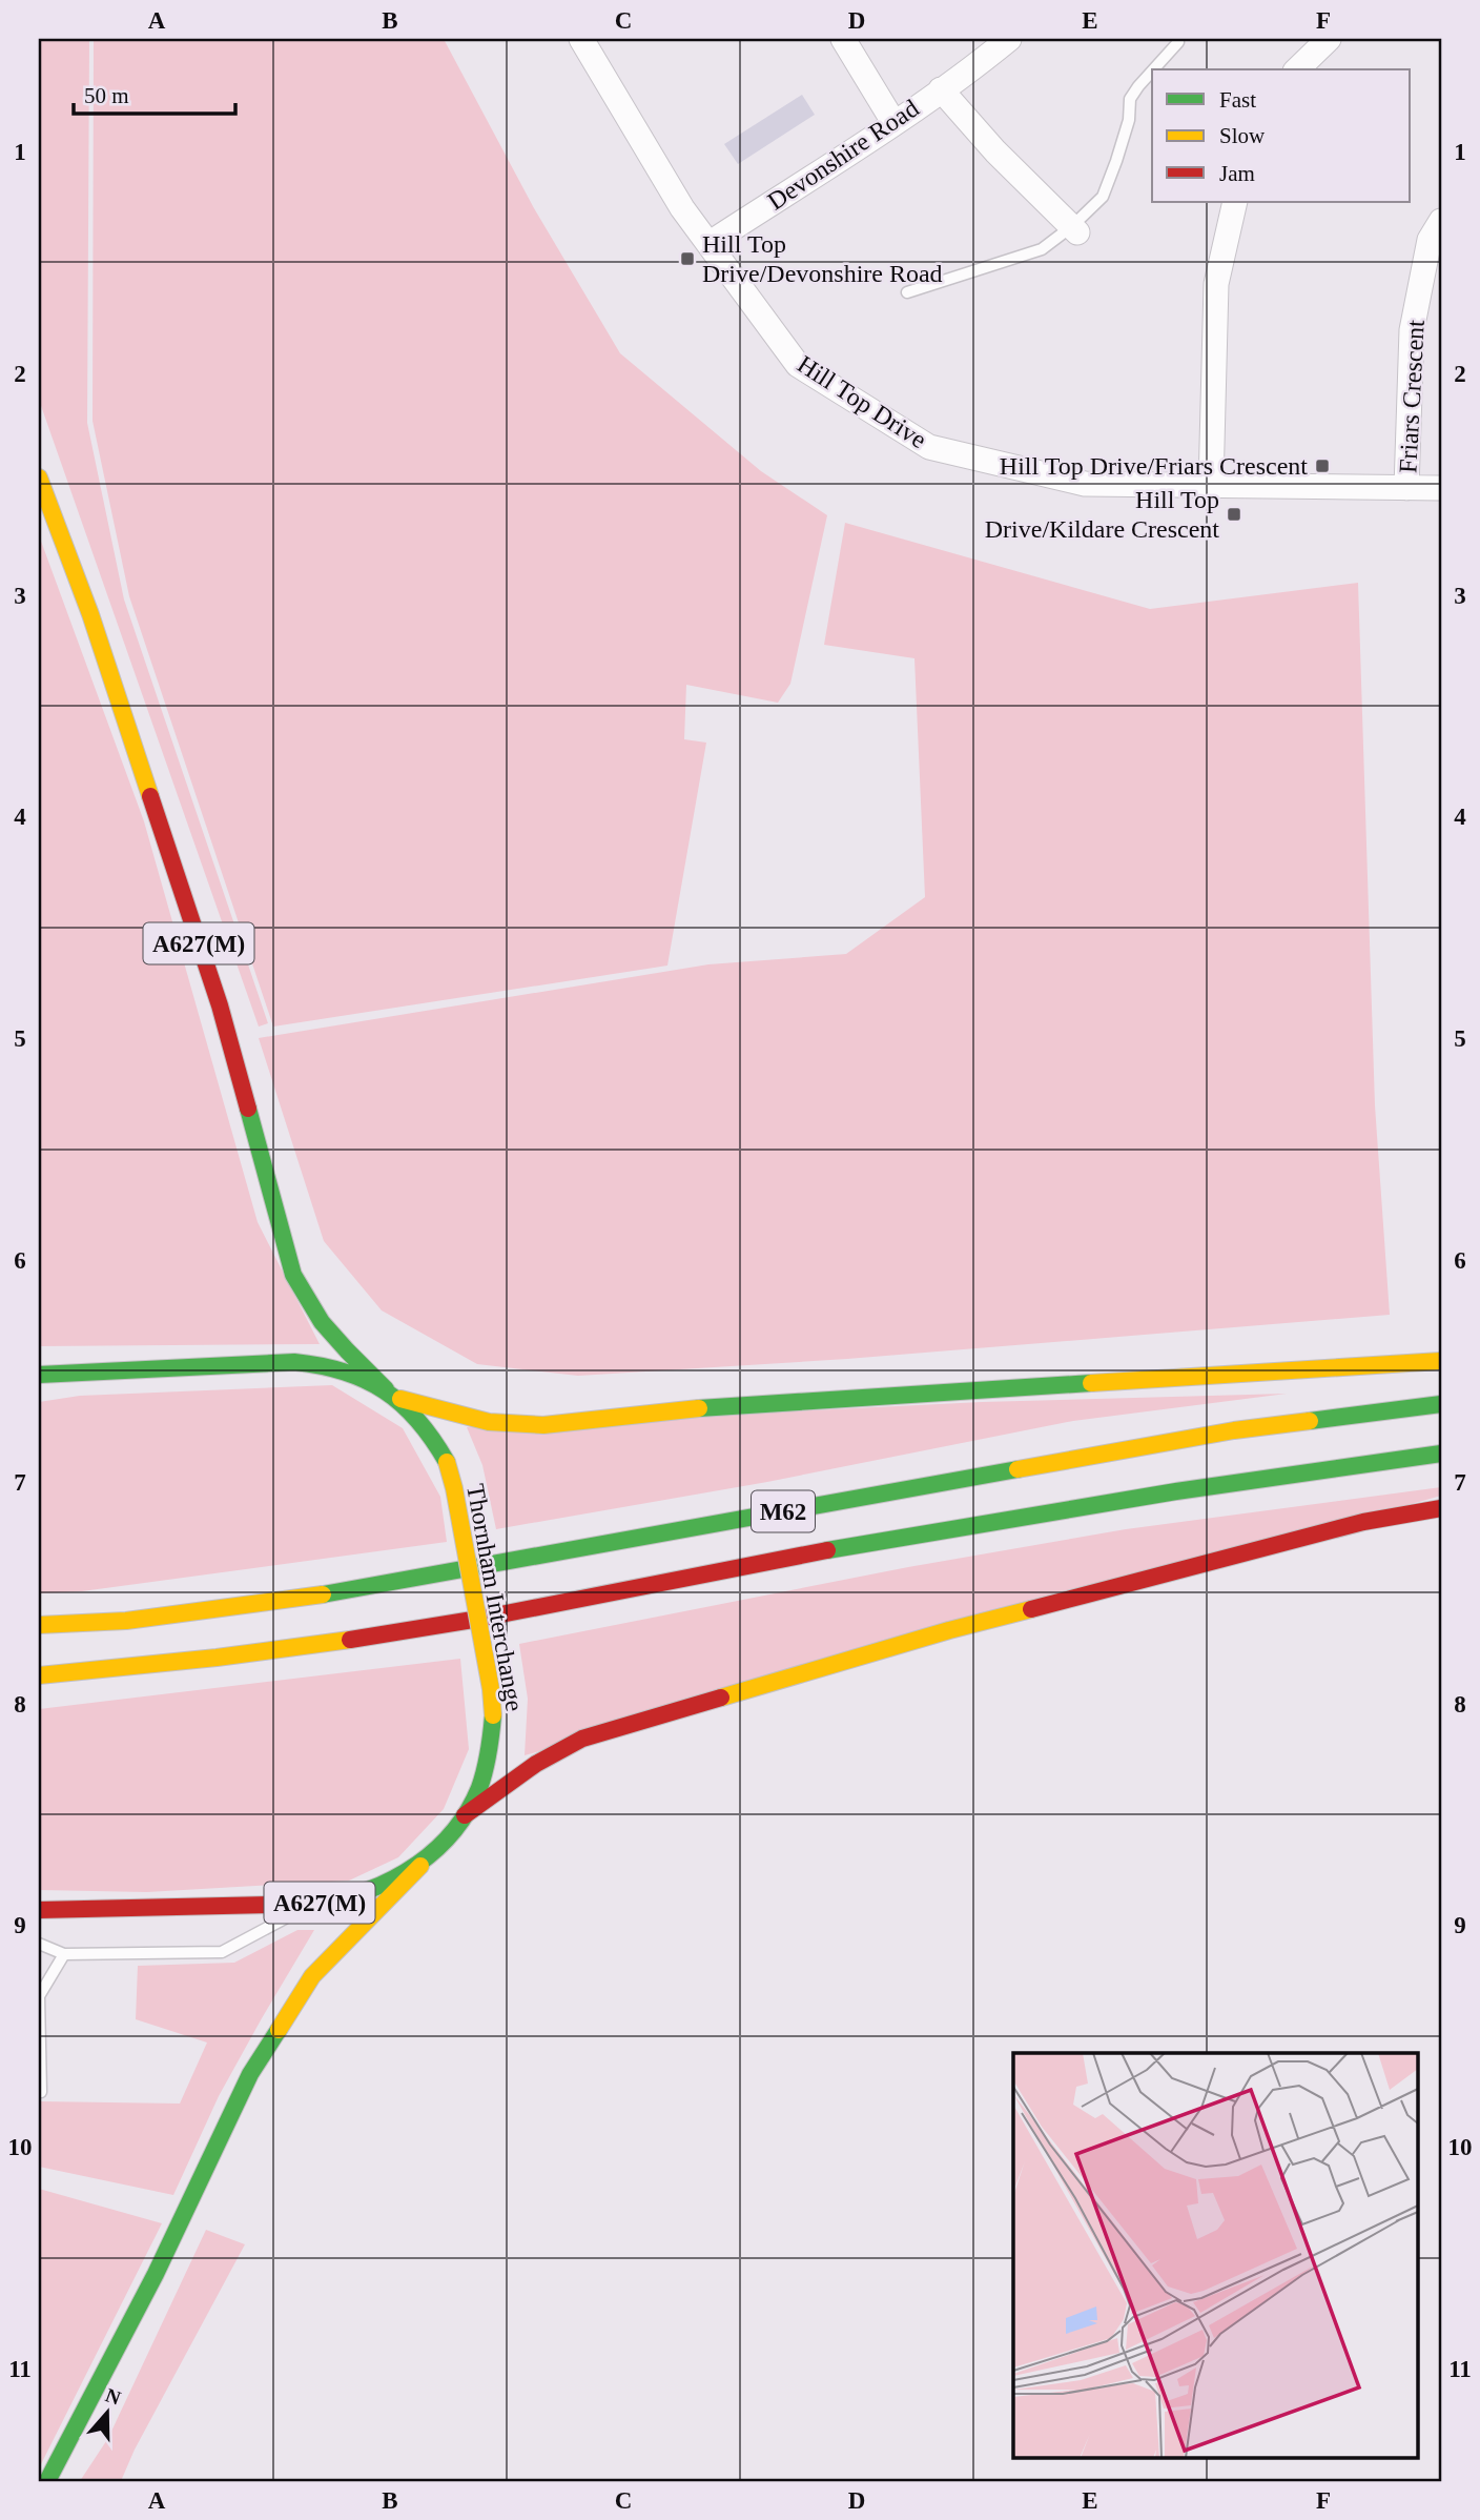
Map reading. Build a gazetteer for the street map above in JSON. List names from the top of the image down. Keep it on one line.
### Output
{"streets":{"highway":["A627(M)","M62","Thornham Interchange"],"street":["Devonshire Road","Friars Crescent","Hill Top Drive"]},"crossings":[["Devonshire Road","Hill Top Drive"],["Friars Crescent","Hill Top Drive"],["A627(M)","Thornham Interchange"]],"places":{"transit":["Hill Top Drive/Devonshire Road","Hill Top Drive/Friars Crescent","Hill Top Drive/Kildare Crescent"]},"legend":["Fast","Slow","Jam"],"scale_bar":"50 m","north":"top","grid":{"columns":["A","B","C","D","E","F"],"rows":["1","2","3","4","5","6","7","8","9","10","11"]}}
